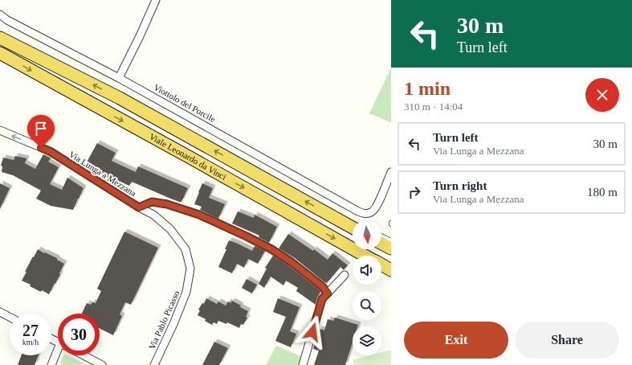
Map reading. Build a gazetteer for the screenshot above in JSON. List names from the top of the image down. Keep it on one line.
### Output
{"streets":{"highway":["Viale Leonardo da Vinci"],"street":["Viottolo del Porcile","Via Lunga a Mezzana","Via Pablo Picasso"]},"crossings":[["Via Lunga a Mezzana","Via Pablo Picasso"]],"one_way":["Via Lunga a Mezzana"],"north":"bottom","page":{"turn":["30 m","Turn left"],"heading":["1 min","310 m · 14:04"],"list":[{"name":"Turn left","note":"Via Lunga a Mezzana","value":"30 m"},{"name":"Turn right","note":"Via Lunga a Mezzana","value":"180 m"}],"speed":"27 km/h","limit":"30","buttons":["Exit","Share"]}}
